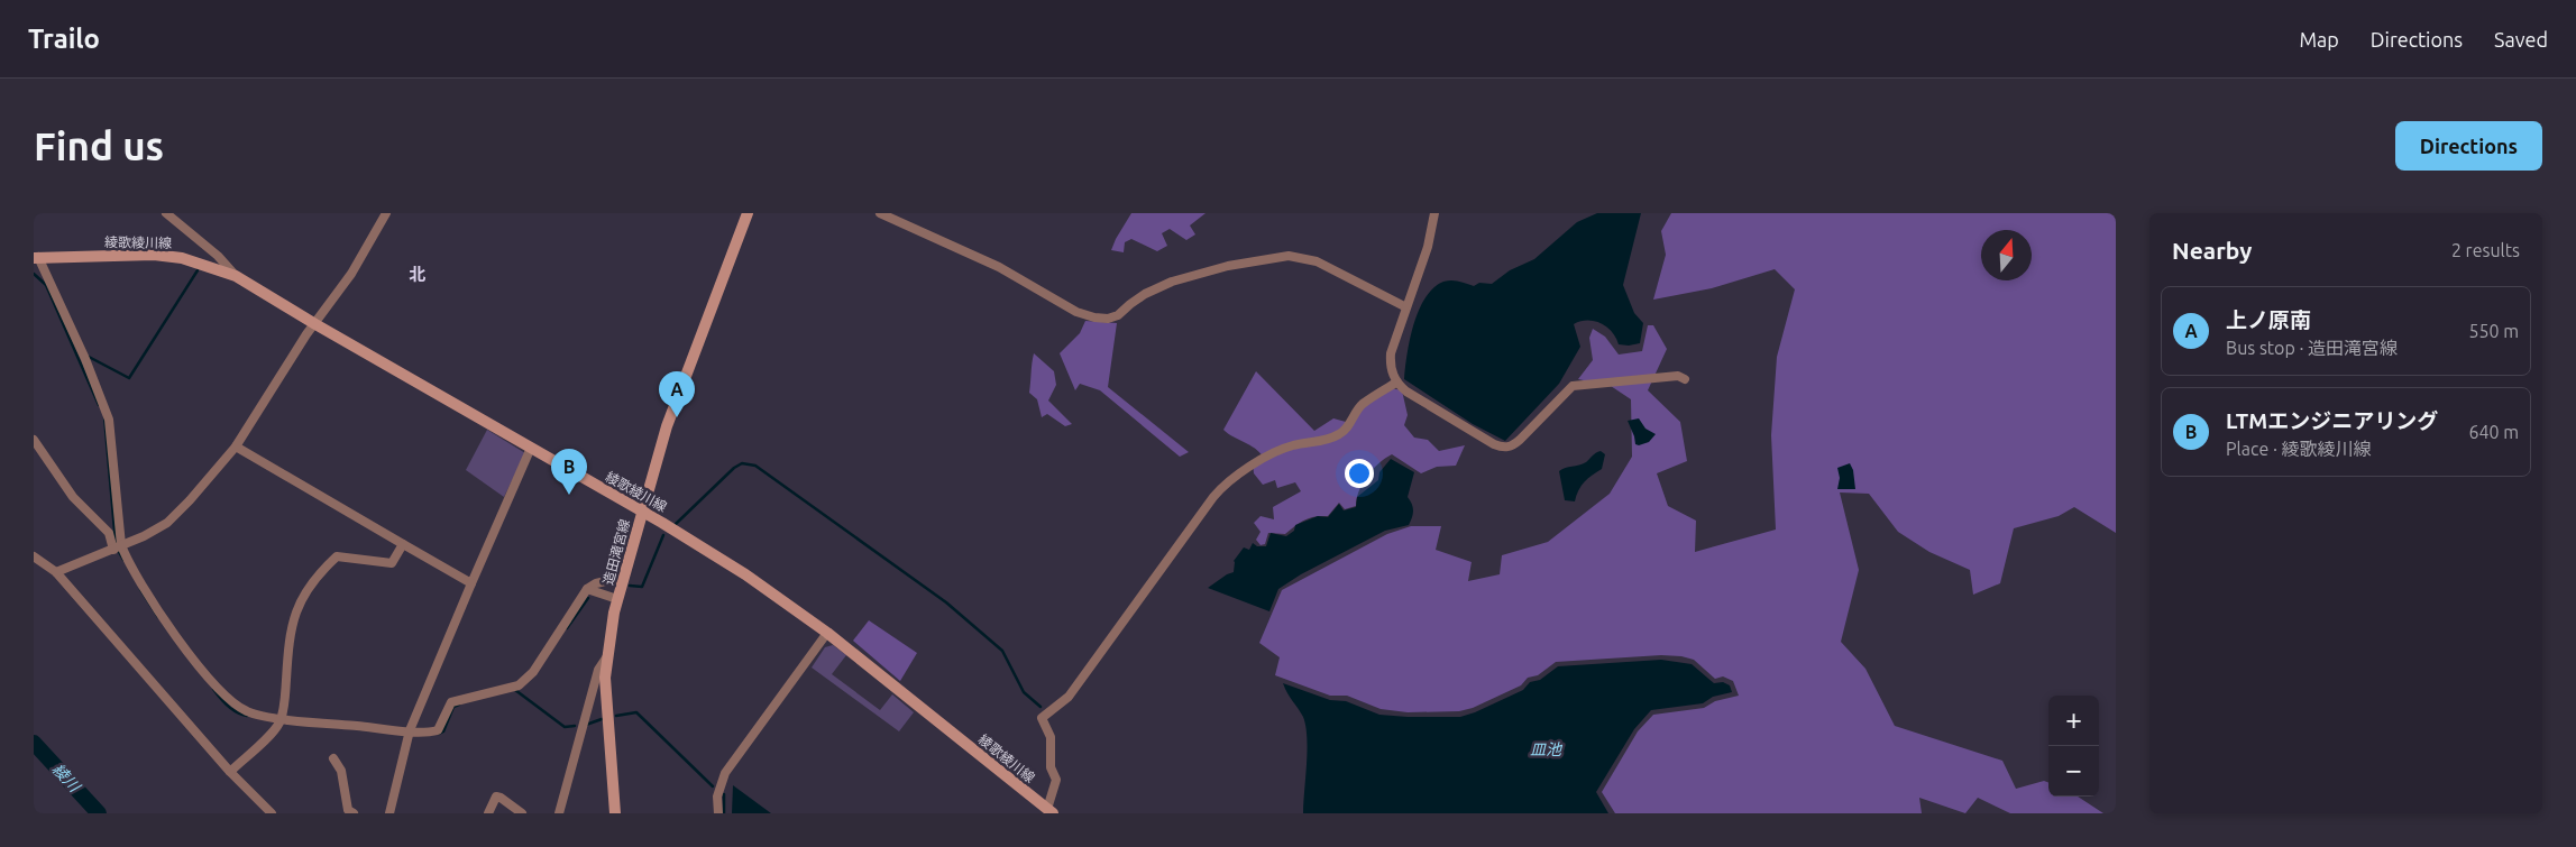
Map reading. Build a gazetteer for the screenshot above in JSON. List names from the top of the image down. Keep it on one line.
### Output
{"streets":{"main road":["綾歌綾川線","造田滝宮線"]},"crossings":[["綾歌綾川線","造田滝宮線"]],"districts":["北"],"water":["皿池","綾川"],"north":"top","page":{"header":"Trailo","nav":["Map","Directions","Saved"],"buttons":"Directions","title":"Find us","heading":["Nearby","2 results"],"list":[{"mark":"A","name":"上ノ原南","note":"Bus stop · 造田滝宮線","value":"550 m"},{"mark":"B","name":"LTMエンジニアリング","note":"Place · 綾歌綾川線","value":"640 m"}],"pins":["A","B"],"map_buttons":["+","−"]}}
